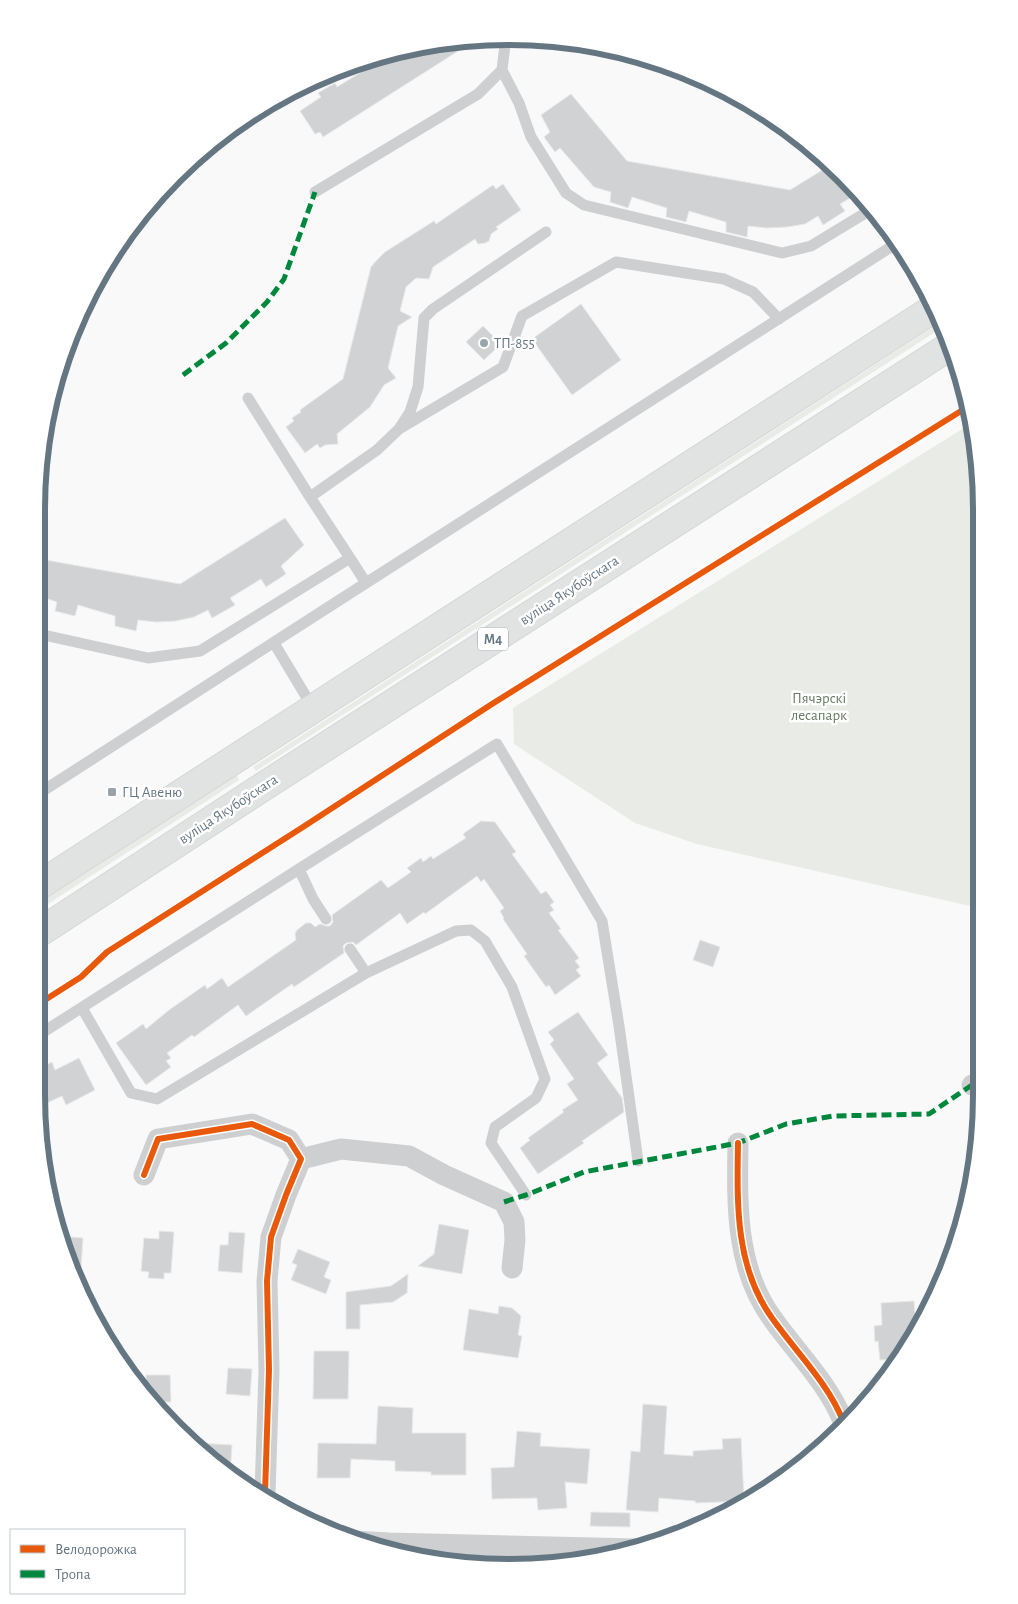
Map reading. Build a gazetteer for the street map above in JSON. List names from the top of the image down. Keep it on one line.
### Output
{"streets":{"main road":["вуліца Якубоўскага","М4"]},"parks":["Пячэрскі лесапарк"],"places":{"other":["ТП-855"],"transit":["ГЦ Авеню"]},"legend":["Велодорожка","Тропа"]}
